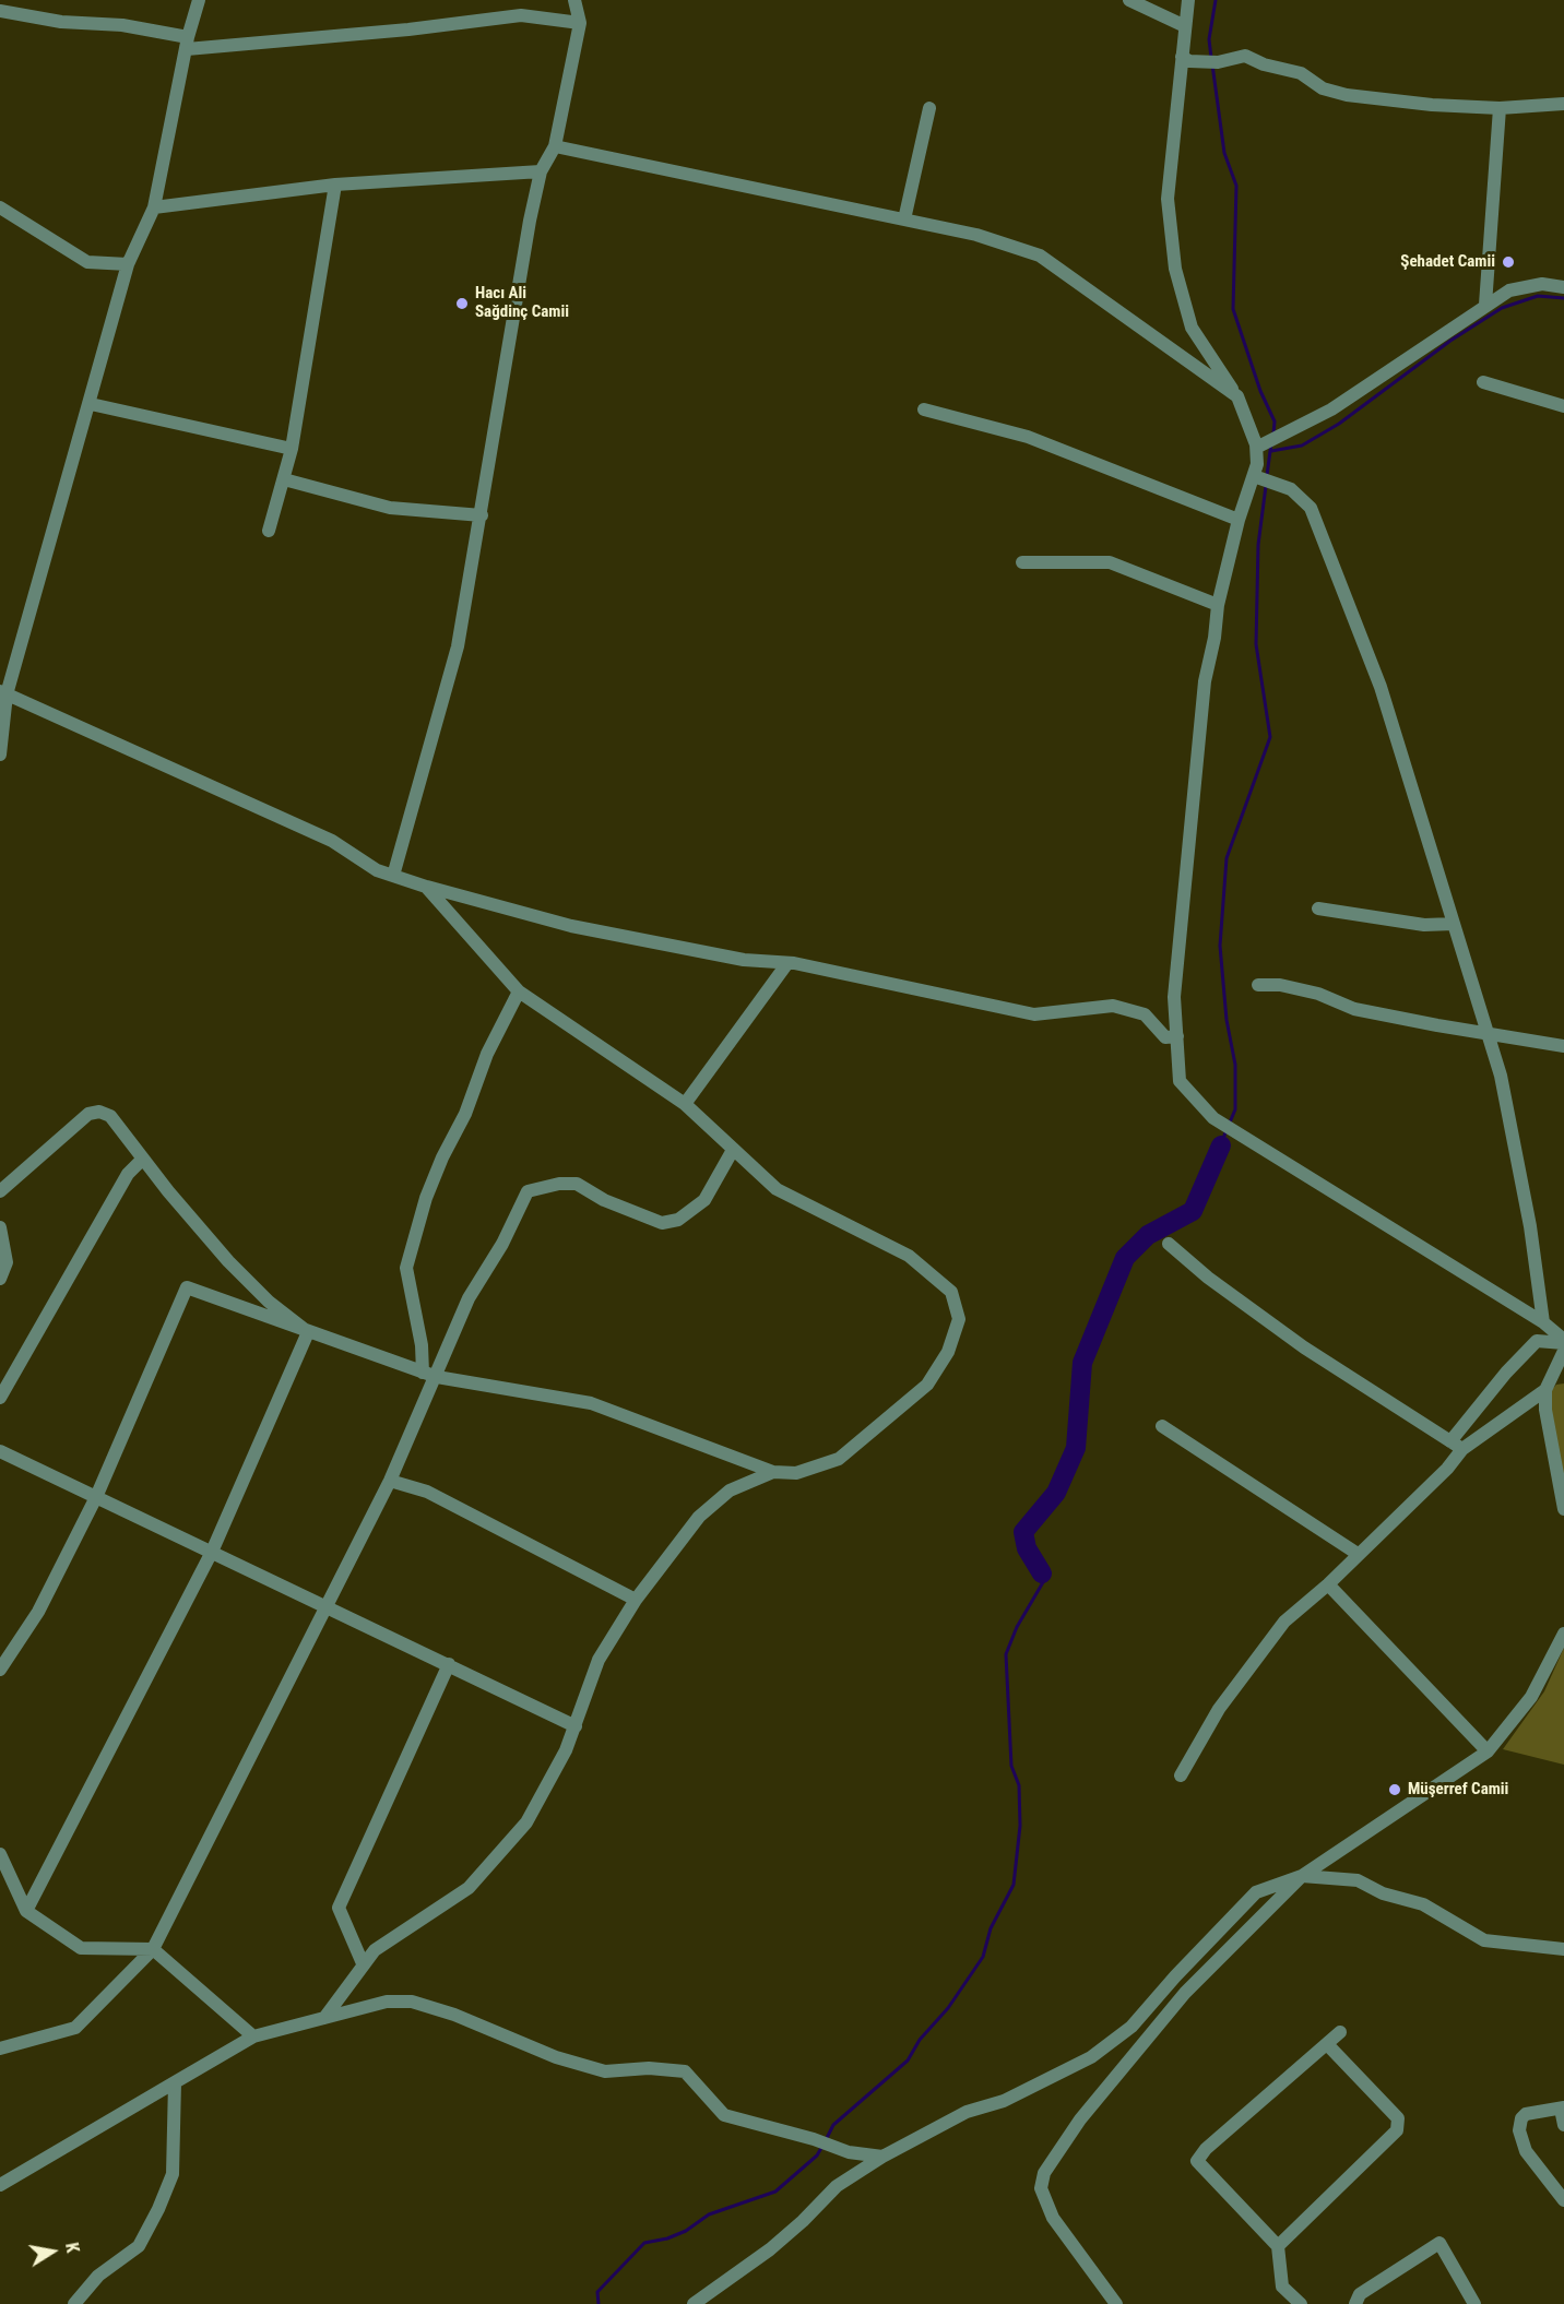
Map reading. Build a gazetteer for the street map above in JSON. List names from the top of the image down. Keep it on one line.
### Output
{"places":["Şehadet Camii","Hacı Ali Sağdinç Camii","Müşerref Camii"],"north":"right"}
